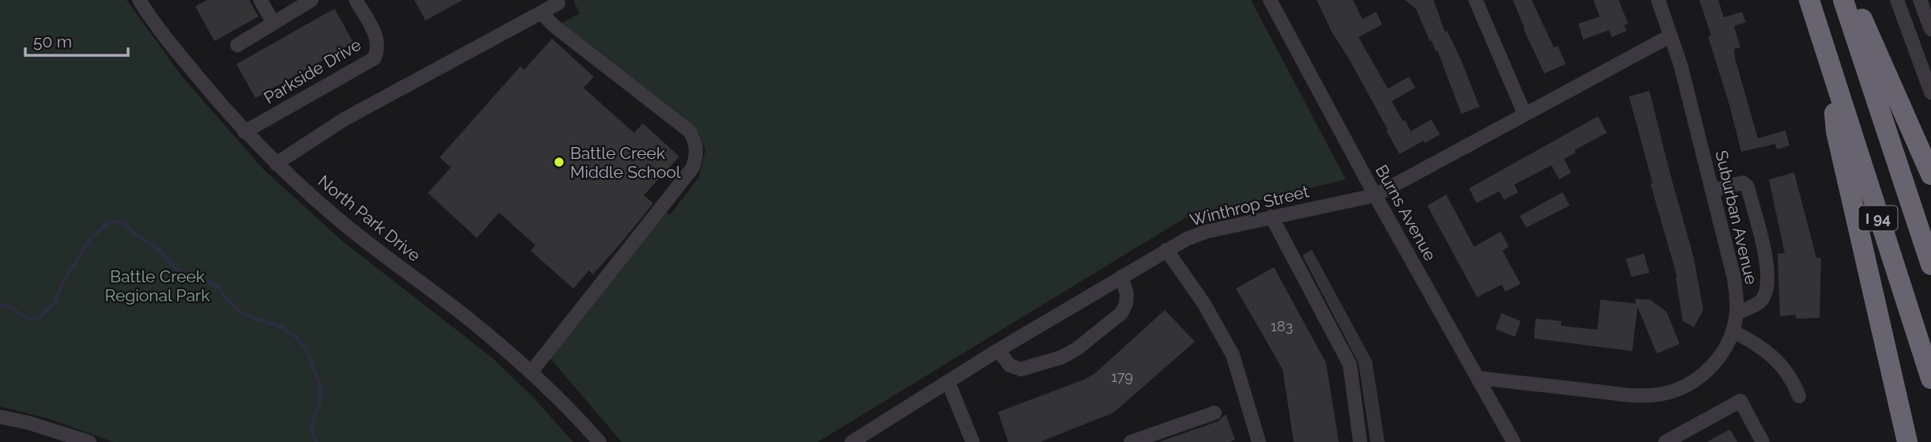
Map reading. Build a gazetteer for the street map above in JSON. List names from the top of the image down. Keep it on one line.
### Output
{"streets":{"highway":["I 94"],"street":["Parkside Drive","Winthrop Street","Burns Avenue","Suburban Avenue","North Park Drive"]},"crossings":[["Parkside Drive","North Park Drive"],["Winthrop Street","Burns Avenue"],["Winthrop Street","Suburban Avenue"],["Burns Avenue","Suburban Avenue"]],"parks":["Battle Creek Regional Park"],"places":["Battle Creek Middle School"],"house_numbers":["183","179"],"scale_bar":"50 m"}
